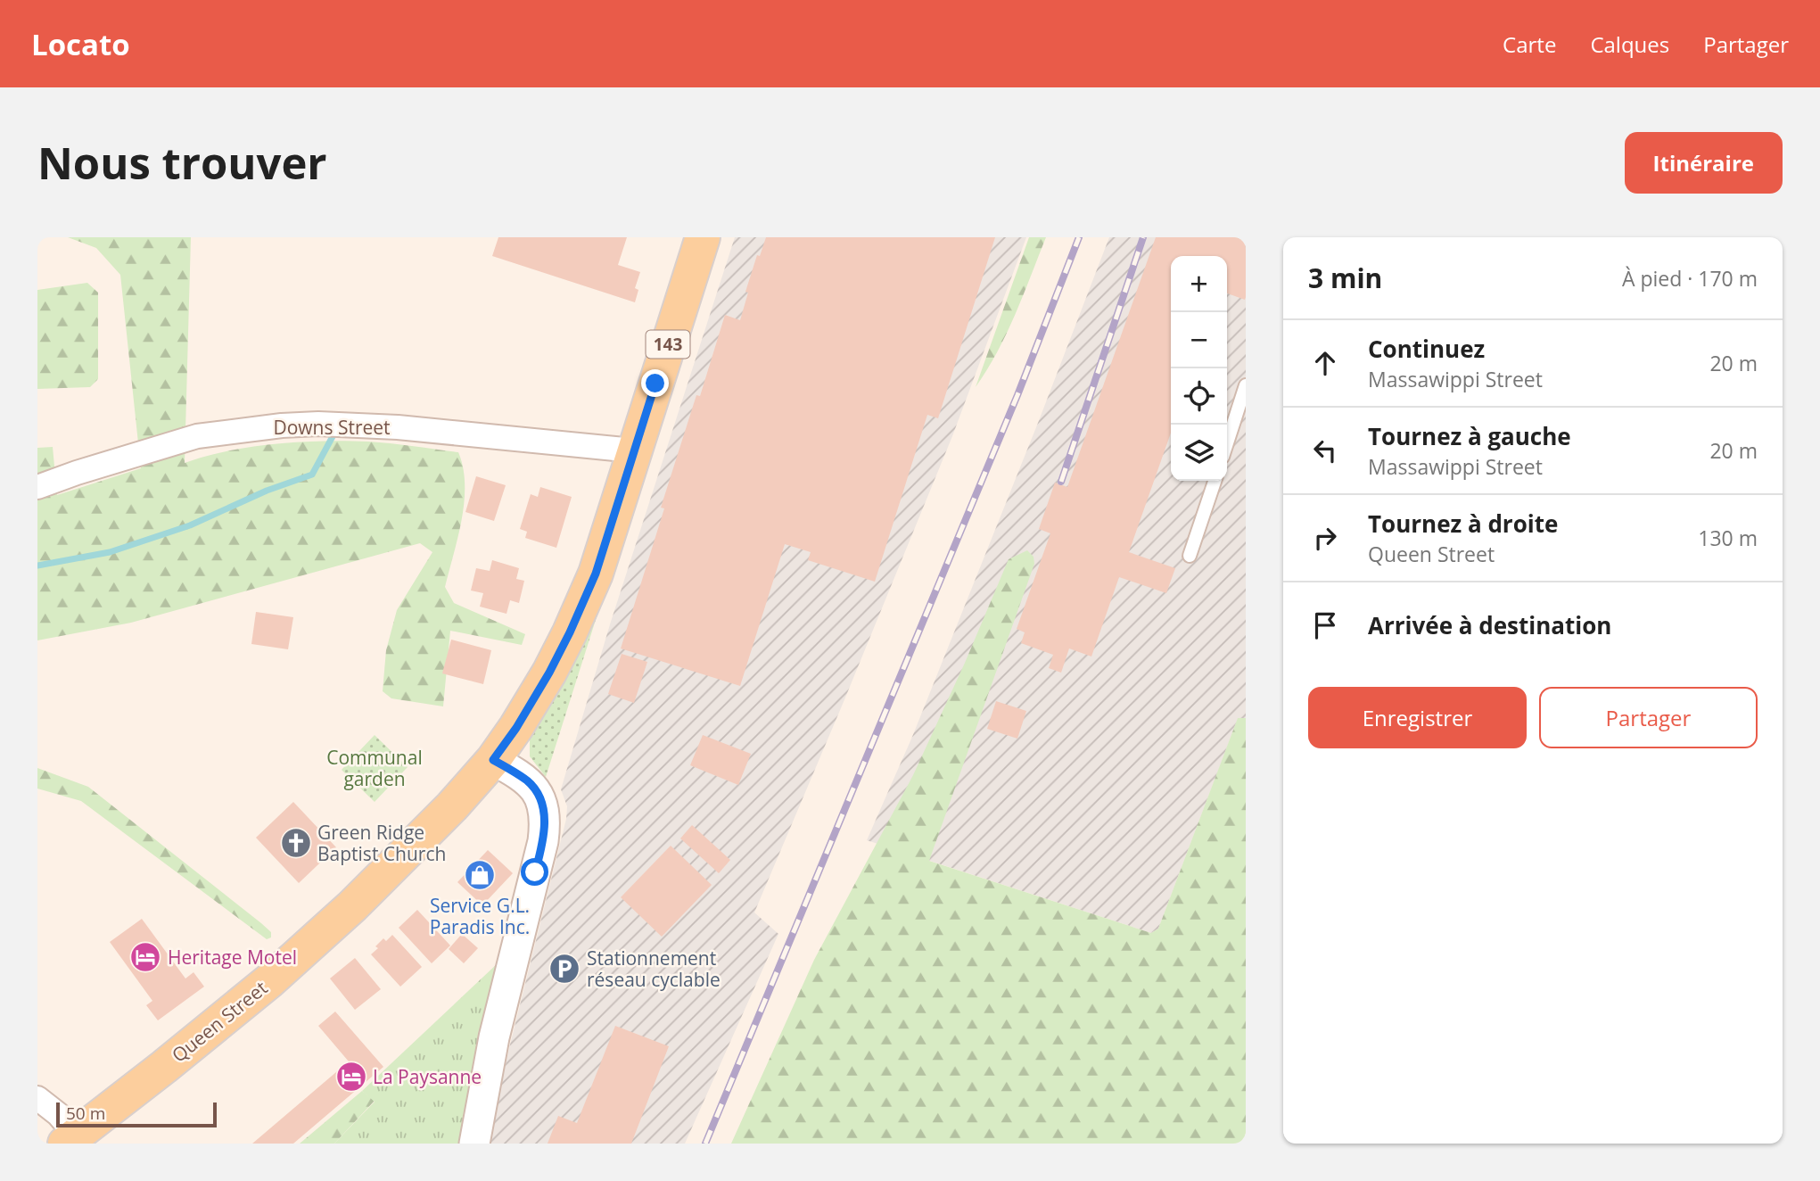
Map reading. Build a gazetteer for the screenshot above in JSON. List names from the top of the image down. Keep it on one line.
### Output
{"streets":{"main road":["143","Queen Street"],"street":["Downs Street"]},"crossings":[["Downs Street","Queen Street"]],"parks":["Communal garden"],"places":{"church":["Green Ridge Baptist Church"],"shop":["Service G.L. Paradis Inc."],"hotel":["Heritage Motel","La Paysanne"],"parking":["Stationnement réseau cyclable"]},"scale_bar":"50 m","page":{"header":"Locato","nav":["Carte","Calques","Partager"],"buttons":["Itinéraire",["Enregistrer","Partager"]],"title":"Nous trouver","heading":["3 min","À pied · 170 m"],"map_buttons":["+","−"],"list":[["Continuez","Massawippi Street","20 m"],["Tournez à gauche","Massawippi Street","20 m"],["Tournez à droite","Queen Street","130 m"],"Arrivée à destination"],"scale":"50 m"}}
